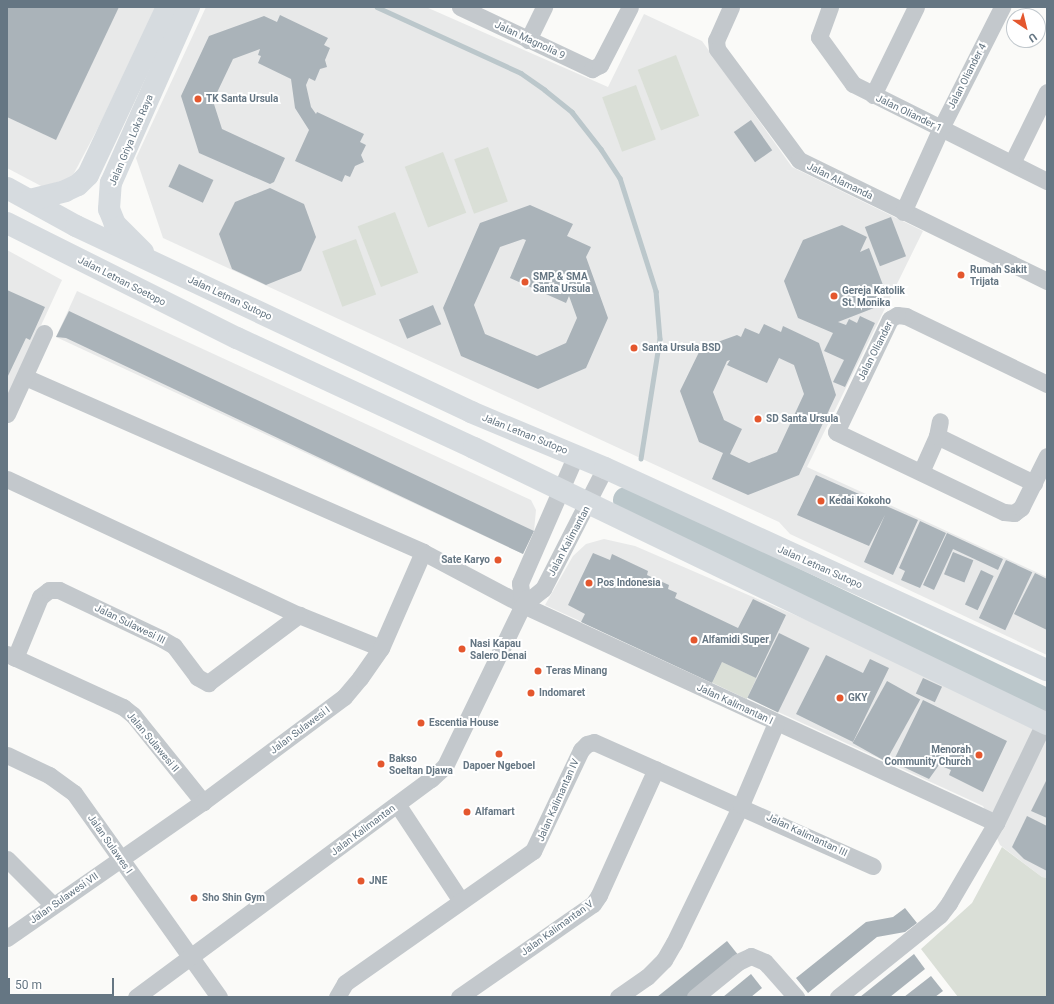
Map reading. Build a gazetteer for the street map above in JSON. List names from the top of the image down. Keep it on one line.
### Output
{"streets":{"main road":["Jalan Griya Loka Raya","Jalan Letnan Soetopo","Jalan Letnan Sutopo"],"street":["Jalan Magnolia 9","Jalan Oliander 4","Jalan Oliander 1","Jalan Alamanda","Jalan Oliander","Jalan Kalimantan","Jalan Sulawesi III","Jalan Kalimantan I","Jalan Sulawesi I","Jalan Sulawesi II","Jalan Kalimantan IV","Jalan Kalimantan III","Jalan Sulawes I","Jalan Sulawesi VII","Jalan Kalimantan V"]},"crossings":[["Jalan Oliander 4","Jalan Oliander 1"],["Jalan Oliander 4","Jalan Alamanda"],["Jalan Griya Loka Raya","Jalan Letnan Sutopo"],["Jalan Letnan Sutopo","Jalan Kalimantan"],["Jalan Kalimantan","Jalan Kalimantan I"],["Jalan Kalimantan","Jalan Sulawes I"],["Jalan Sulawesi III","Jalan Sulawesi II"],["Jalan Kalimantan I","Jalan Sulawesi I"],["Jalan Sulawesi I","Jalan Sulawesi II"],["Jalan Sulawesi I","Jalan Sulawes I"],["Jalan Sulawesi I","Jalan Sulawesi VII"],["Jalan Kalimantan IV","Jalan Kalimantan III"],["Jalan Kalimantan IV","Jalan Kalimantan V"],["Jalan Sulawes I","Jalan Sulawesi VII"]],"places":["TK Santa Ursula","Rumah Sakit Trijata","SMP & SMA Santa Ursula","Gereja Katolik St. Monika","Santa Ursula BSD","SD Santa Ursula","Kedai Kokoho","Sate Karyo","Pos Indonesia","Alfamidi Super","Nasi Kapau Salero Denai","Teras Minang","Indomaret","GKY","Escentia House","Dapoer Ngeboel","Menorah Community Church","Bakso Soeltan Djawa","Alfamart","JNE","Sho Shin Gym"],"scale_bar":"50 m","north":"bottom right"}
